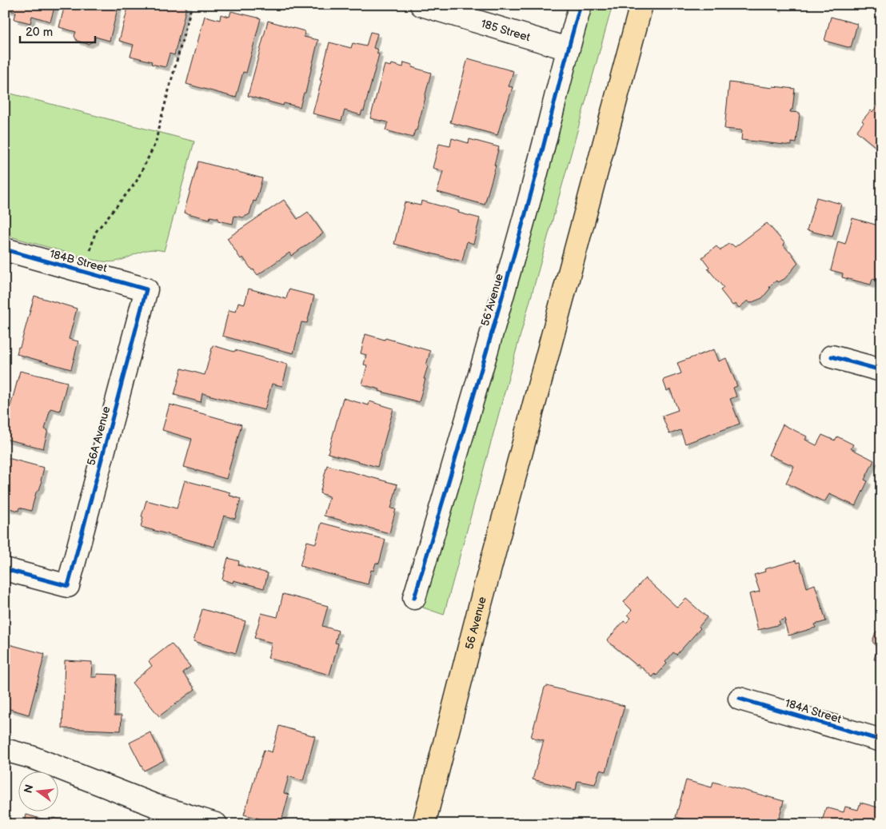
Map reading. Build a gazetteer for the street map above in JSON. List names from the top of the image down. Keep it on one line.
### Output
{"streets":{"highway":["56 Avenue"],"street":["185 Street","184B Street","56A Avenue","184A Street"]},"crossings":[["185 Street","56 Avenue"],["184B Street","56A Avenue"]],"scale_bar":"20 m","north":"left"}
